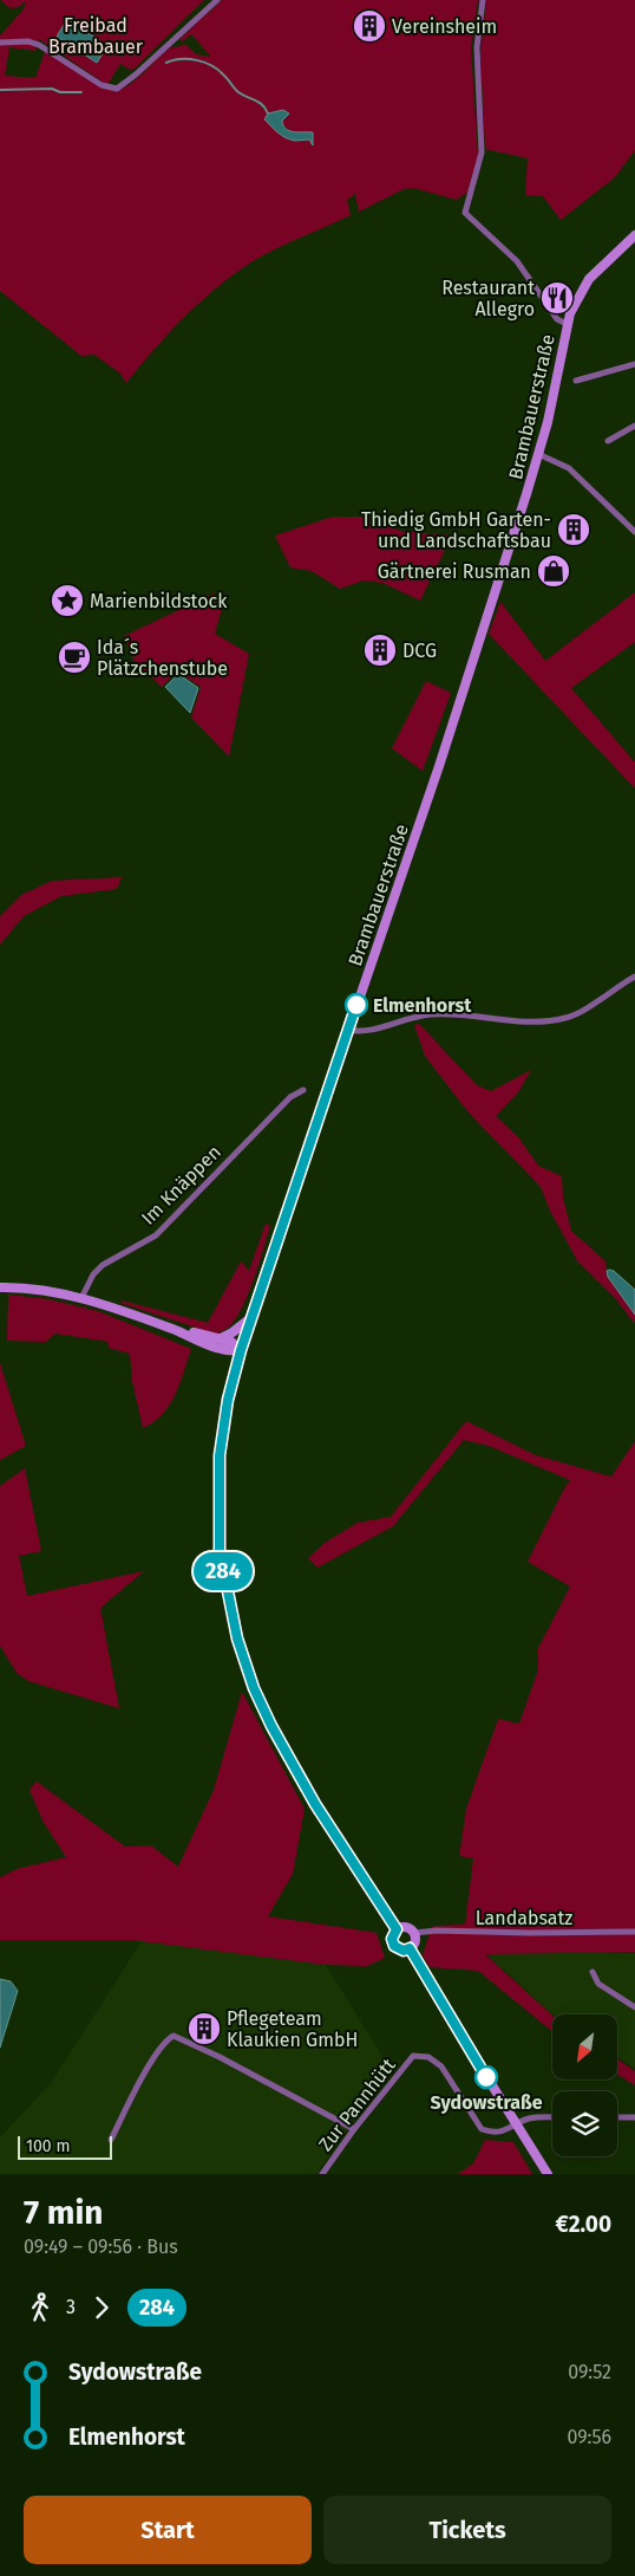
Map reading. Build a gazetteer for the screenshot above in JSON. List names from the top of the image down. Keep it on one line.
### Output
{"streets":{"main road":["Brambauerstraße"],"street":["Im Knäppen","Landabsatz","Zur Pannhütt"]},"crossings":[["Brambauerstraße","Landabsatz"]],"parks":["Freibad Brambauer"],"places":{"building":["Vereinsheim","Thiedig GmbH Garten- und Landschaftsbau","DCG","Pflegeteam Klaukien GmbH"],"restaurant":["Restaurant Allegro"],"shop":["Gärtnerei Rusman"],"place":["Marienbildstock"],"cafe":["Ida´s Plätzchenstube"],"other":["Elmenhorst","Sydowstraße"]},"lines":["bus line 284"],"scale_bar":"100 m","north":"bottom left","page":{"on_map":"284","scale":"100 m","heading":["7 min","09:49 – 09:56 · Bus","€2.00"],"legs":["3","284"],"list":[{"name":"Sydowstraße","value":"09:52"},{"name":"Elmenhorst","value":"09:56"}],"buttons":["Start","Tickets"]}}
